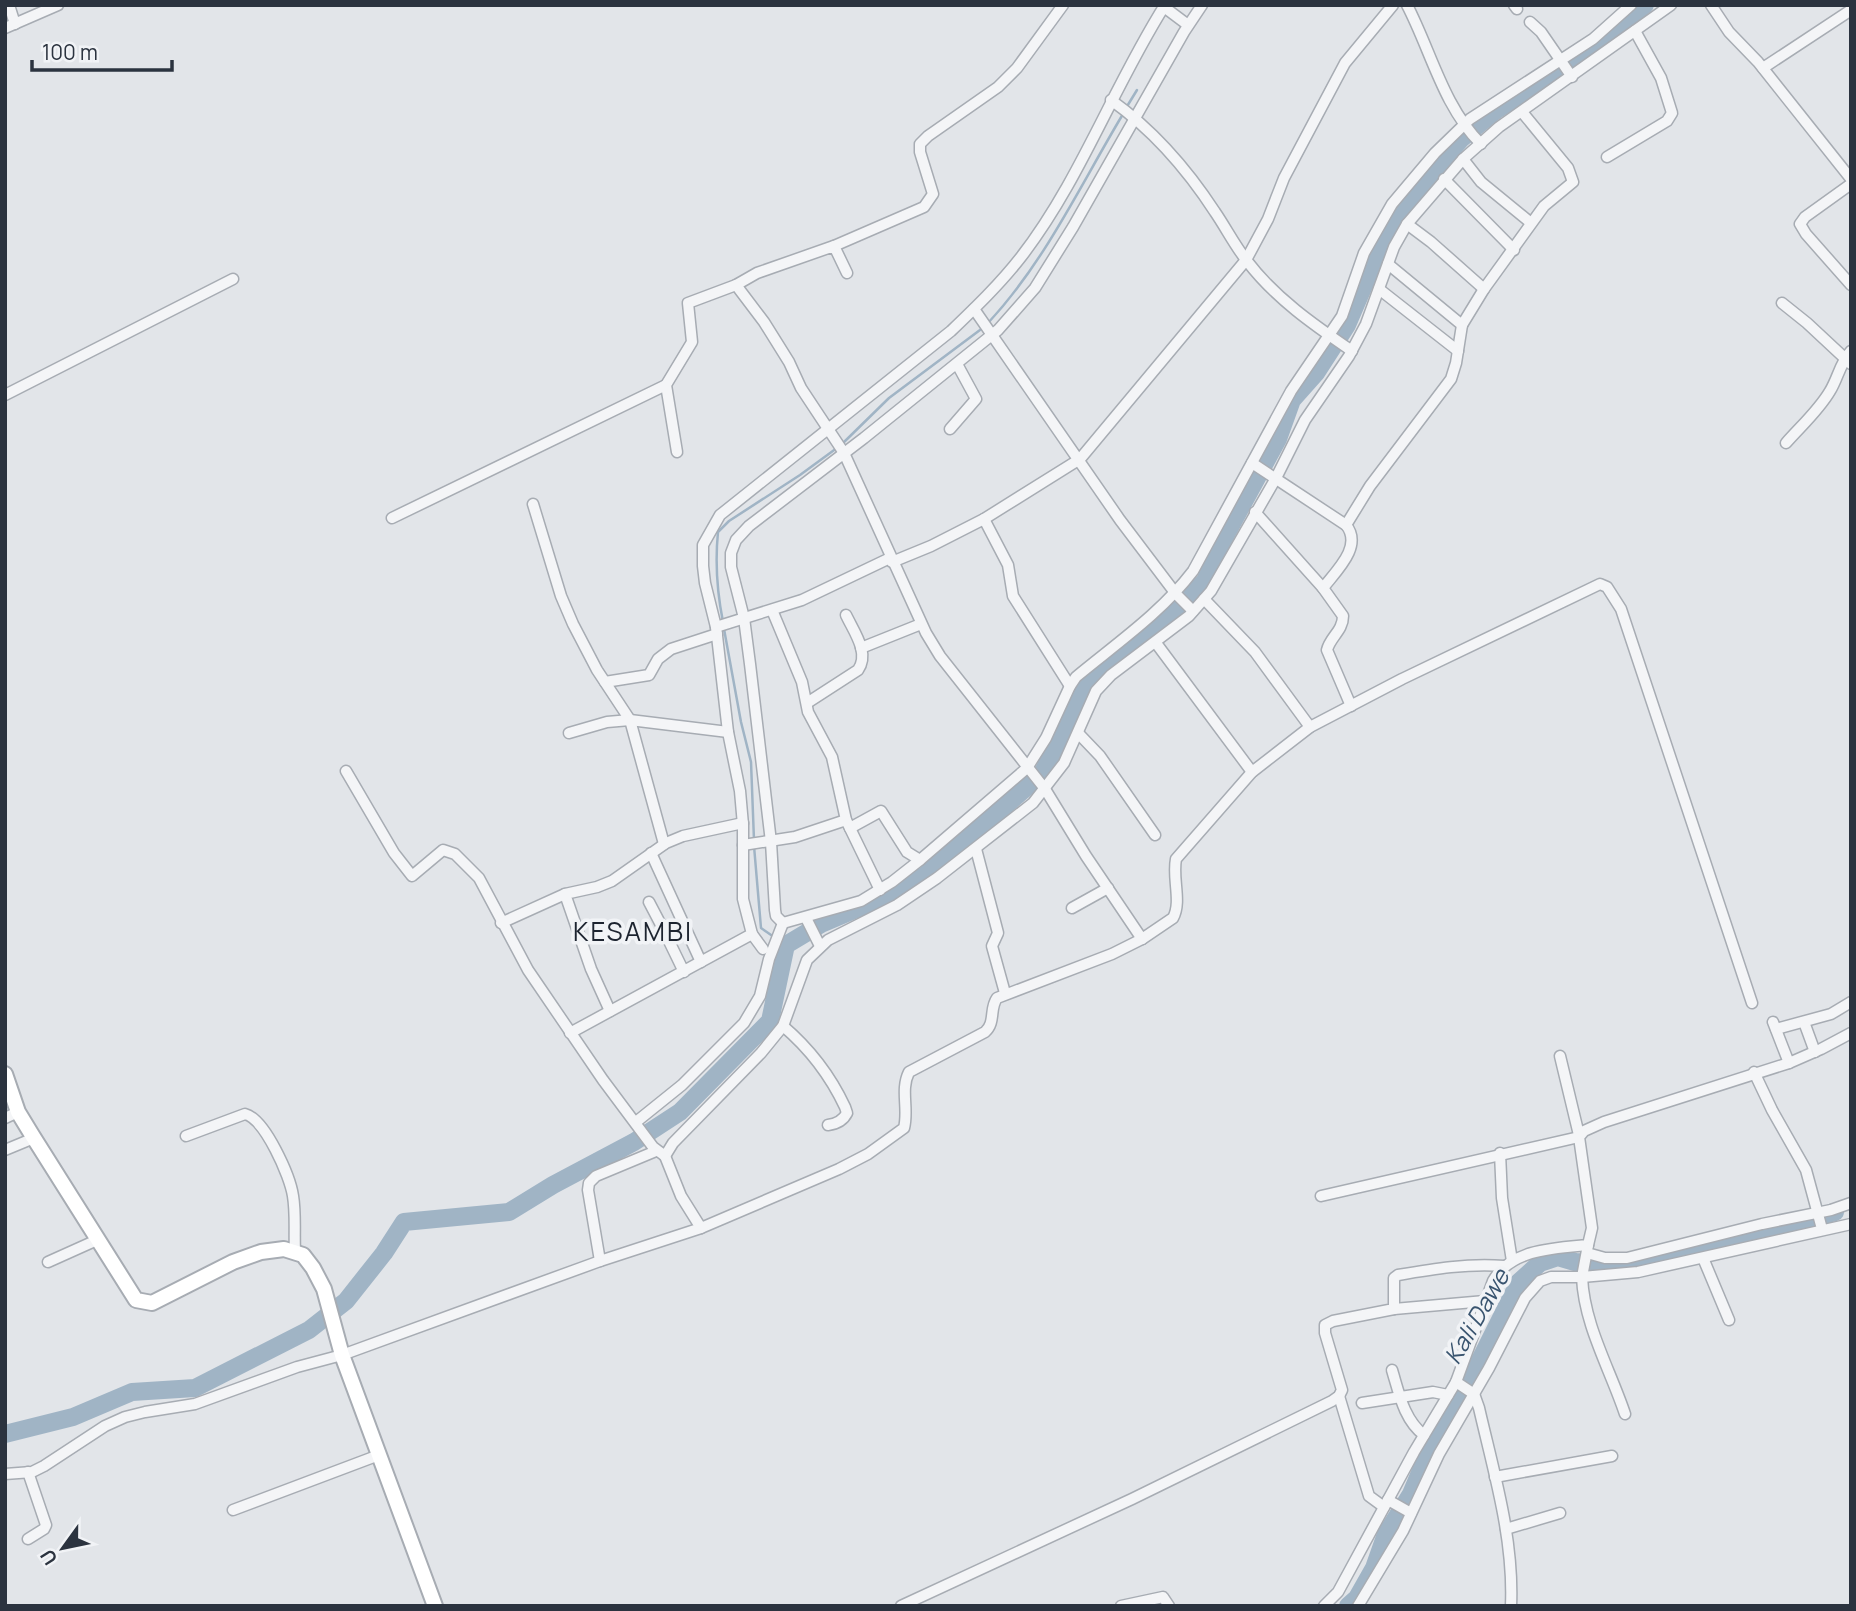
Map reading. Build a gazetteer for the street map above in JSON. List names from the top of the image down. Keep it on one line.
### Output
{"districts":["KESAMBI"],"water":["Kali Dawe"],"scale_bar":"100 m","north":"bottom left"}
